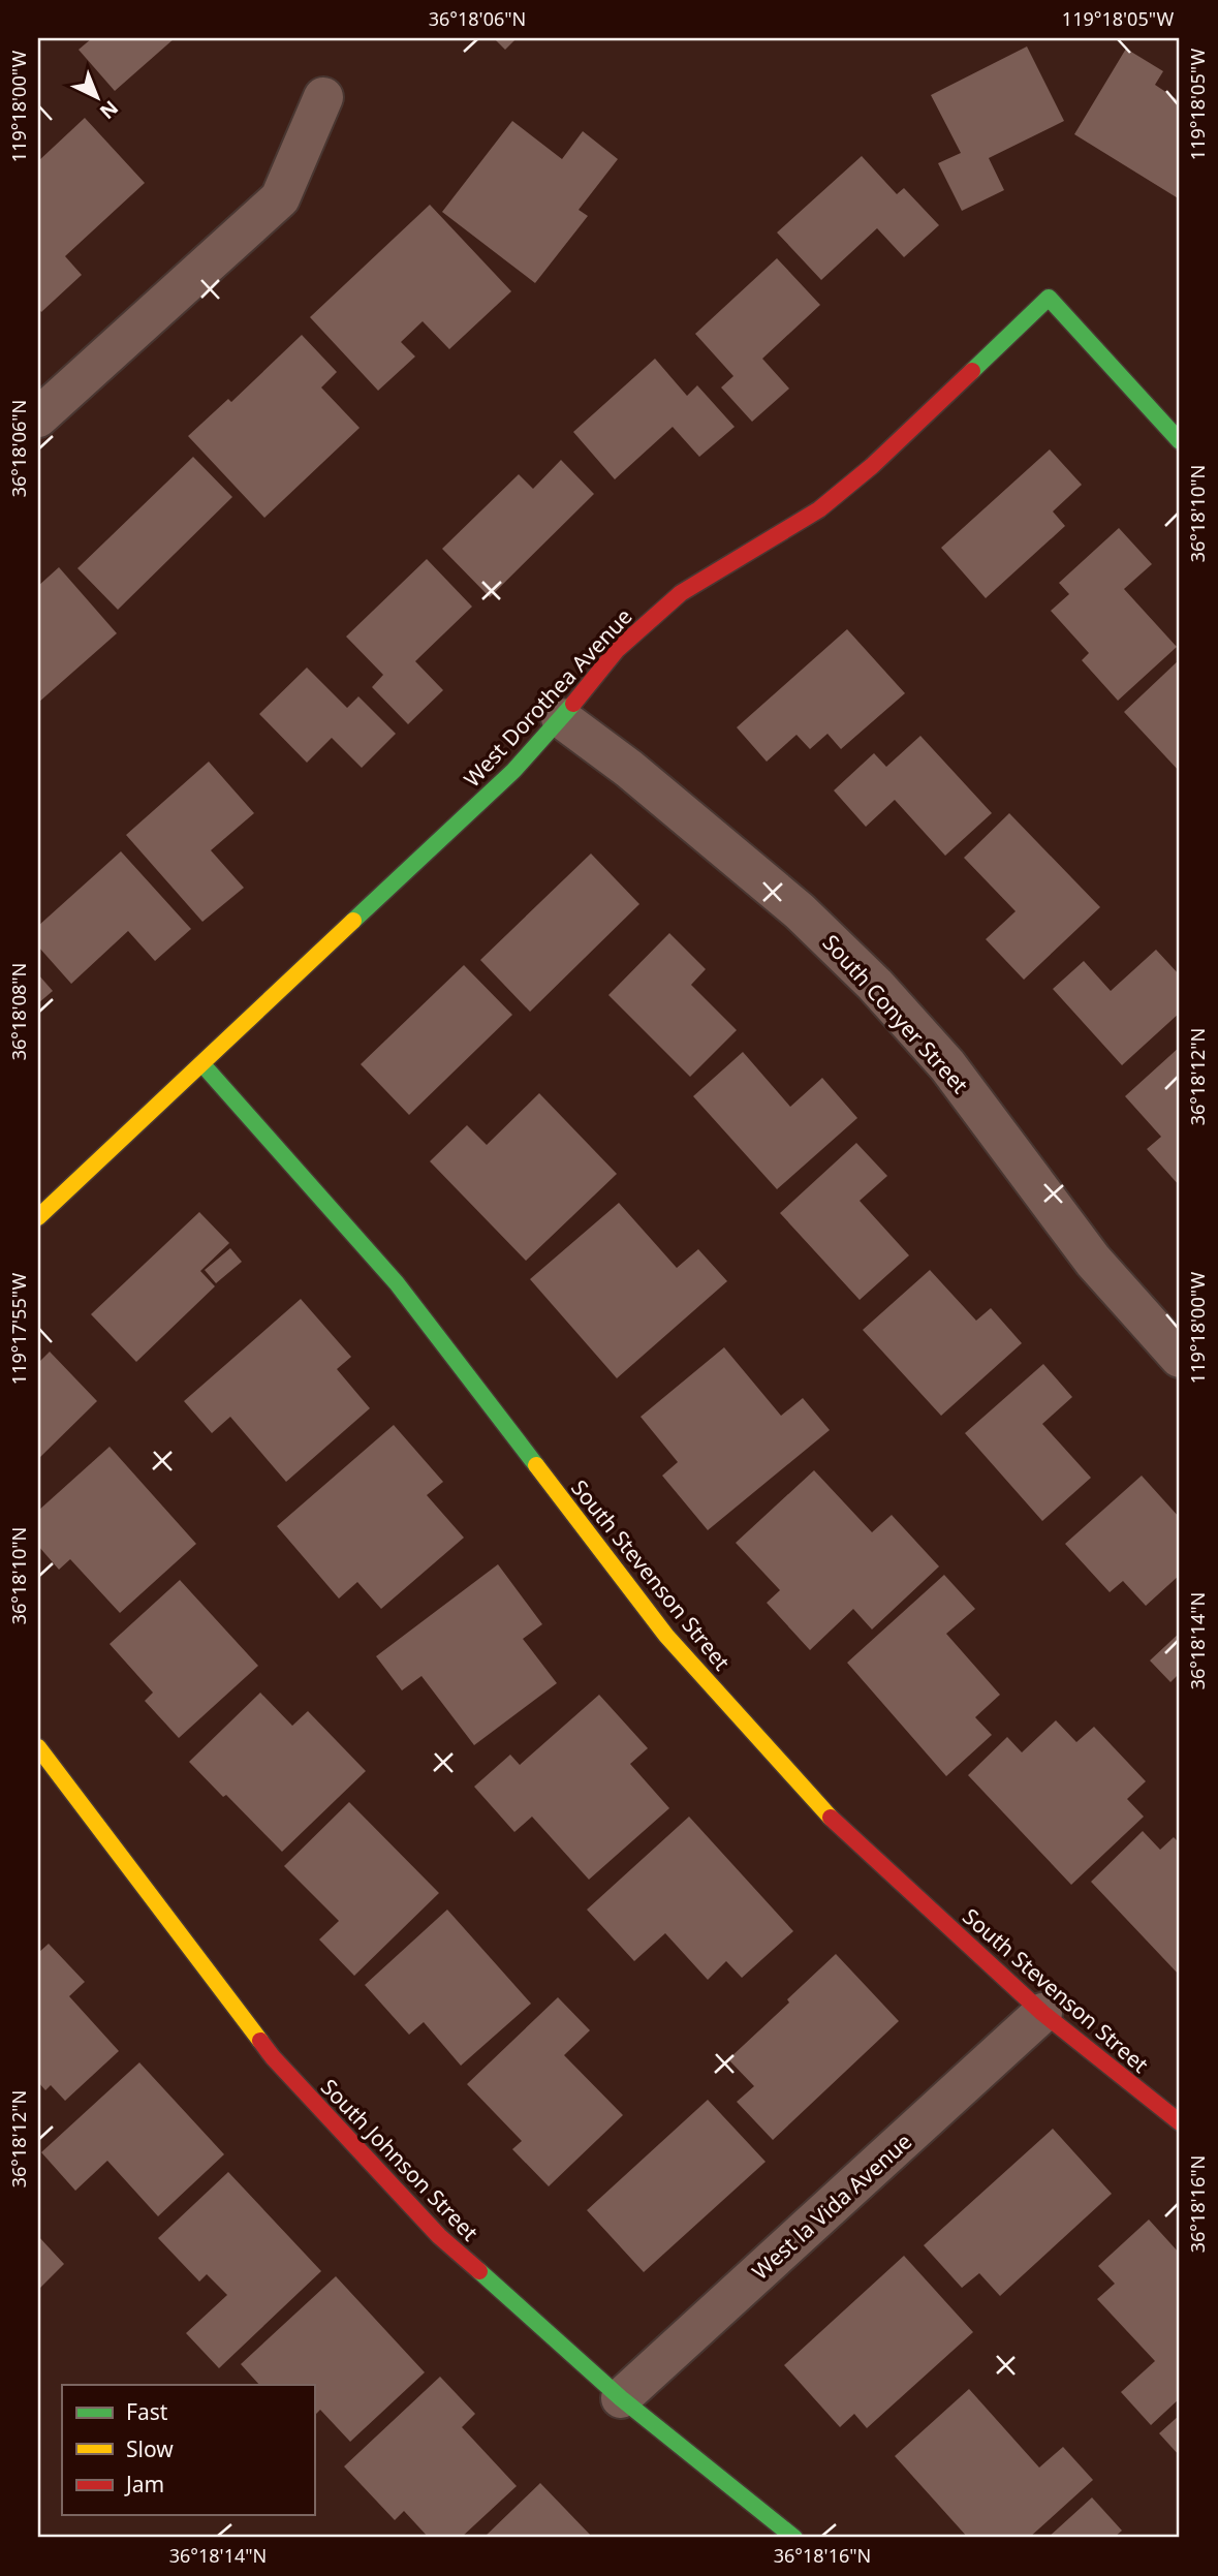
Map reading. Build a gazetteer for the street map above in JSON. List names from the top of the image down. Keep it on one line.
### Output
{"streets":{"street":["West Dorothea Avenue","South Conyer Street","South Stevenson Street","South Johnson Street","West la Vida Avenue"]},"crossings":[["West Dorothea Avenue","South Conyer Street"],["West Dorothea Avenue","South Stevenson Street"],["South Stevenson Street","West la Vida Avenue"],["South Johnson Street","West la Vida Avenue"]],"legend":["Fast","Slow","Jam"],"north":"bottom right","coordinates":["36°18'06\"N","119°18'05\"W","119°18'00\"W","36°18'10\"N","36°18'08\"N","36°18'12\"N","119°17'55\"W","36°18'14\"N","36°18'16\"N"]}
